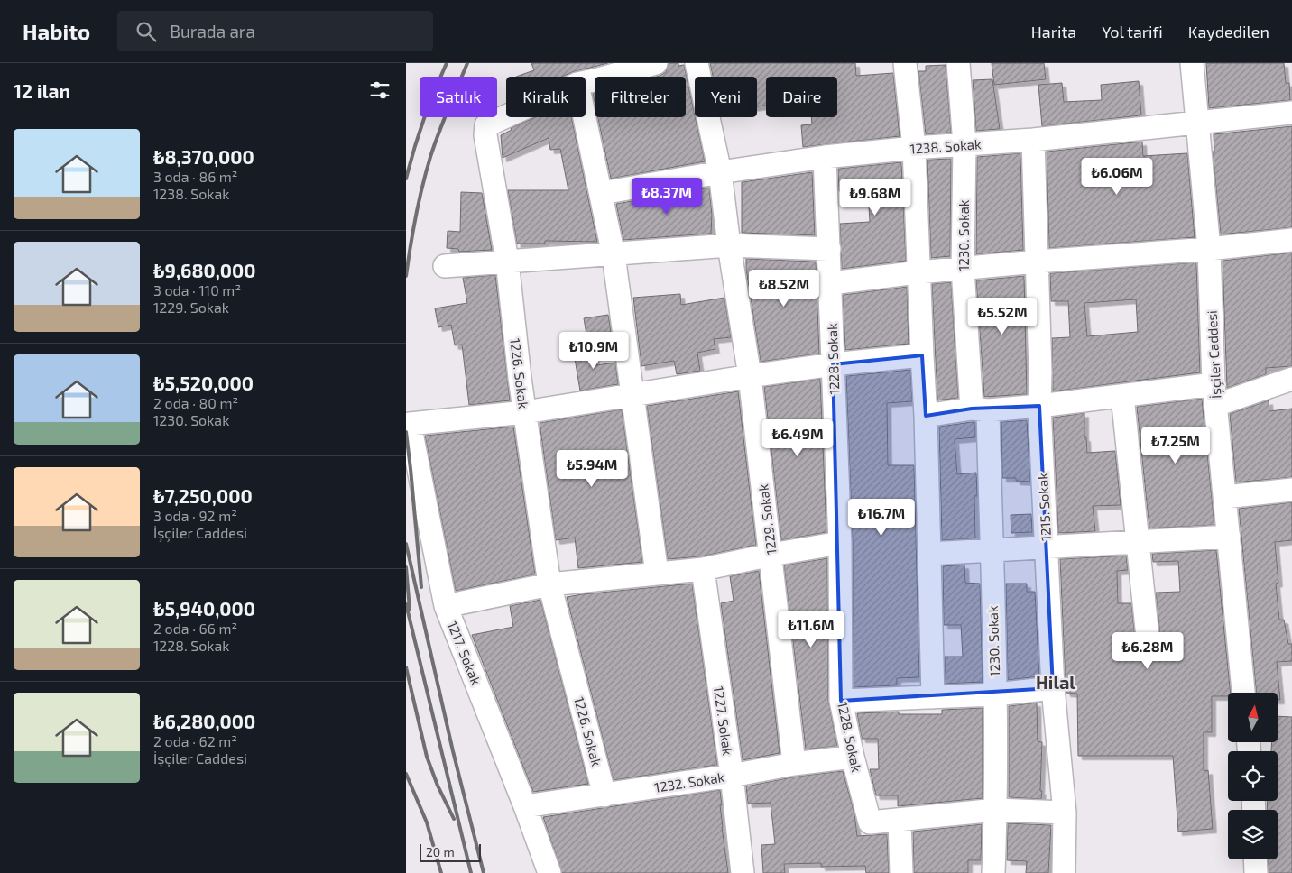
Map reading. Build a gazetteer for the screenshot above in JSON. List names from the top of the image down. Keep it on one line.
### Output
{"streets":{"street":["1238. Sokak","1230. Sokak","İşçiler Caddesi","1228. Sokak","1226. Sokak","1215. Sokak","1229. Sokak","1217. Sokak","1227. Sokak","1232. Sokak"]},"crossings":[["1238. Sokak","1230. Sokak"],["1238. Sokak","İşçiler Caddesi"],["1238. Sokak","1228. Sokak"],["1238. Sokak","1215. Sokak"],["1238. Sokak","1229. Sokak"],["1230. Sokak","1228. Sokak"],["1228. Sokak","1215. Sokak"],["1228. Sokak","1232. Sokak"],["1226. Sokak","1217. Sokak"],["1226. Sokak","1232. Sokak"],["1229. Sokak","1232. Sokak"],["1217. Sokak","1232. Sokak"],["1227. Sokak","1232. Sokak"]],"districts":["Hilal"],"scale_bar":"20 m","north":"top","page":{"header":"Habito","search":"Burada ara","nav":["Harita","Yol tarifi","Kaydedilen"],"heading":"12 ilan","chip":["Satılık","Kiralık","Filtreler","Yeni","Daire"],"list":[{"name":"₺8,370,000","note":"3 oda · 86 m² · 1238. Sokak"},{"name":"₺9,680,000","note":"3 oda · 110 m² · 1229. Sokak"},{"name":"₺5,520,000","note":"2 oda · 80 m² · 1230. Sokak"},{"name":"₺7,250,000","note":"3 oda · 92 m² · İşçiler Caddesi"},{"name":"₺5,940,000","note":"2 oda · 66 m² · 1228. Sokak"},{"name":"₺6,280,000","note":"2 oda · 62 m² · İşçiler Caddesi"}],"price":["₺6.06M","₺8.37M","₺9.68M","₺8.52M","₺5.52M","₺10.9M","₺6.49M","₺7.25M","₺5.94M","₺16.7M","₺11.6M","₺6.28M"],"scale":"20 m"}}
